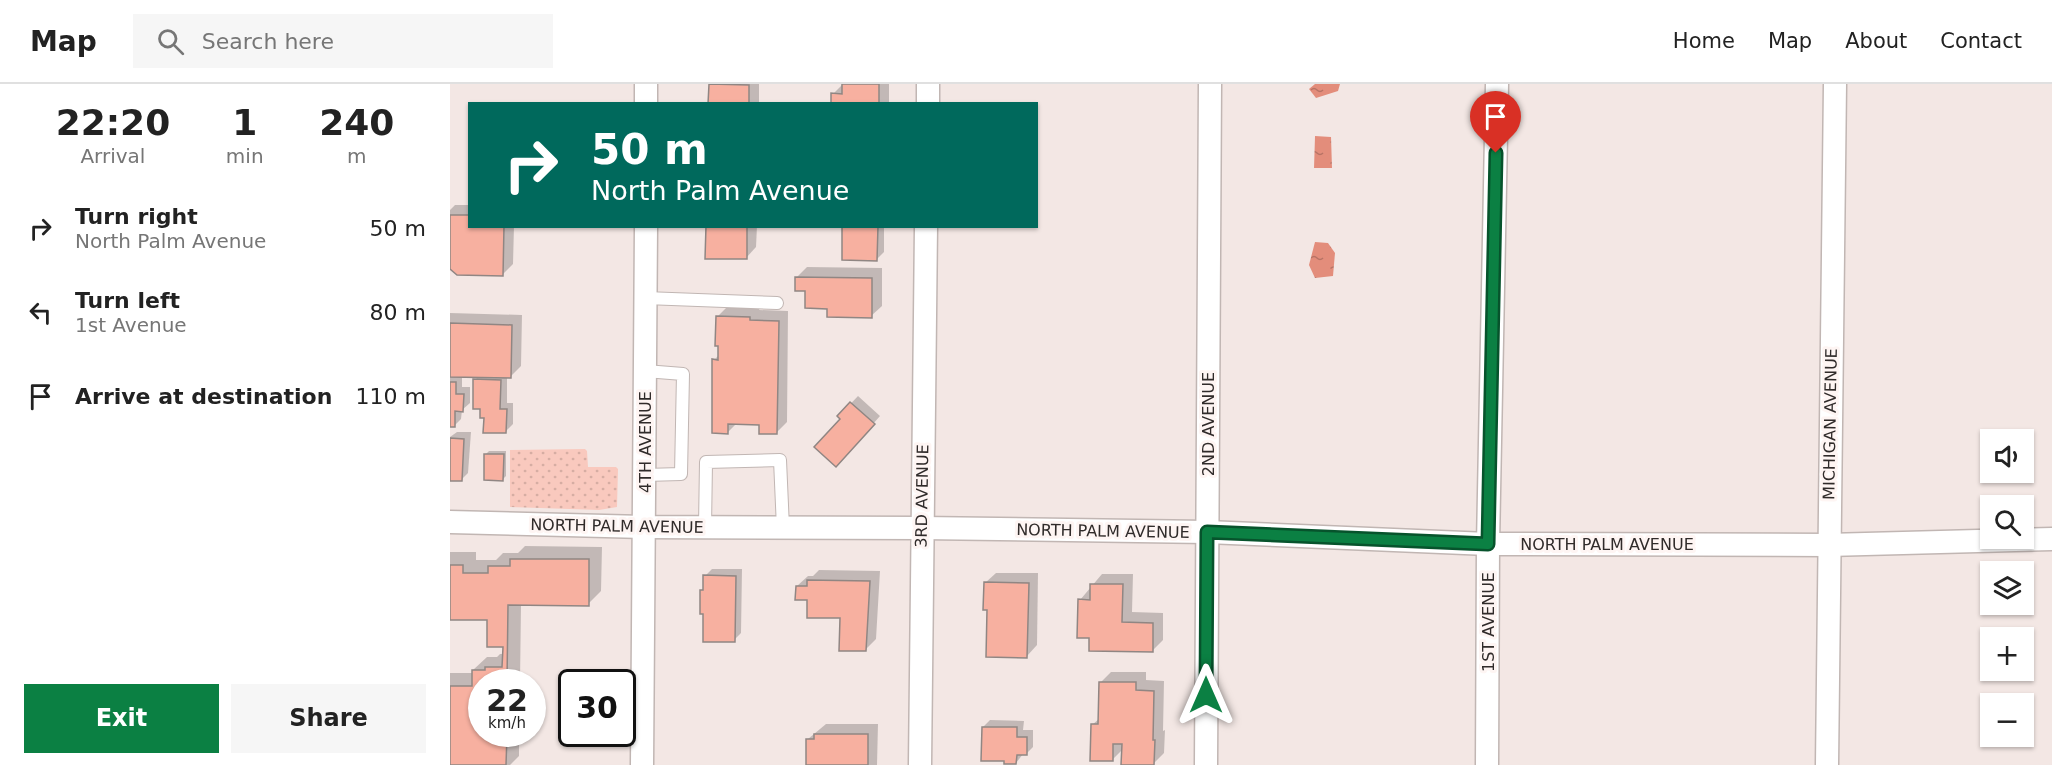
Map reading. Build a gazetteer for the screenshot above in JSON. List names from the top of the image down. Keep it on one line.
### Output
{"streets":{"street":["2ND AVENUE","MICHIGAN AVENUE","4TH AVENUE","3RD AVENUE","NORTH PALM AVENUE","1ST AVENUE"]},"crossings":[["2ND AVENUE","NORTH PALM AVENUE"],["MICHIGAN AVENUE","NORTH PALM AVENUE"],["4TH AVENUE","NORTH PALM AVENUE"],["3RD AVENUE","NORTH PALM AVENUE"],["NORTH PALM AVENUE","1ST AVENUE"]],"page":{"header":"Map","search":"Search here","nav":["Home","Map","About","Contact"],"eta":["22:20","Arrival","1","min","240","m"],"turn":["50 m","North Palm Avenue"],"list":[{"name":"Turn right","note":"North Palm Avenue","value":"50 m"},{"name":"Turn left","note":"1st Avenue","value":"80 m"},{"name":"Arrive at destination","value":"110 m"}],"map_buttons":["+","−"],"speed":"22 km/h","limit":"30","buttons":["Exit","Share"]}}
